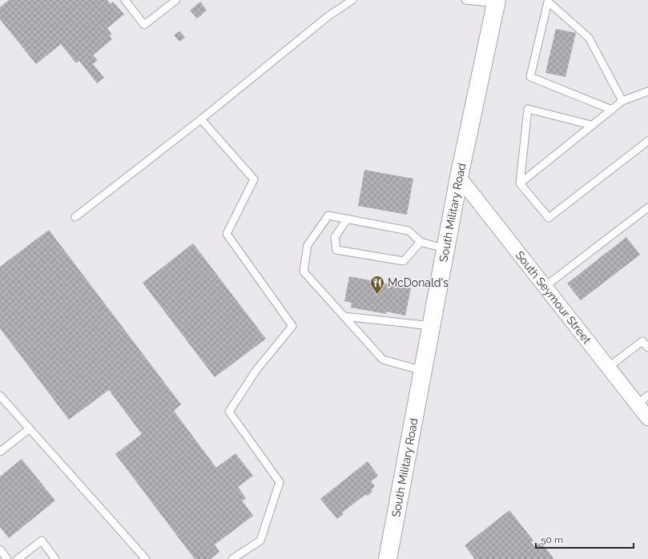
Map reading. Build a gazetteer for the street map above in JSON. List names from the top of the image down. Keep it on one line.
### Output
{"streets":{"main road":["South Military Road"],"street":["South Seymour Street"]},"crossings":[["South Military Road","South Seymour Street"]],"places":{"restaurant":["McDonald's"]},"scale_bar":"50 m"}
